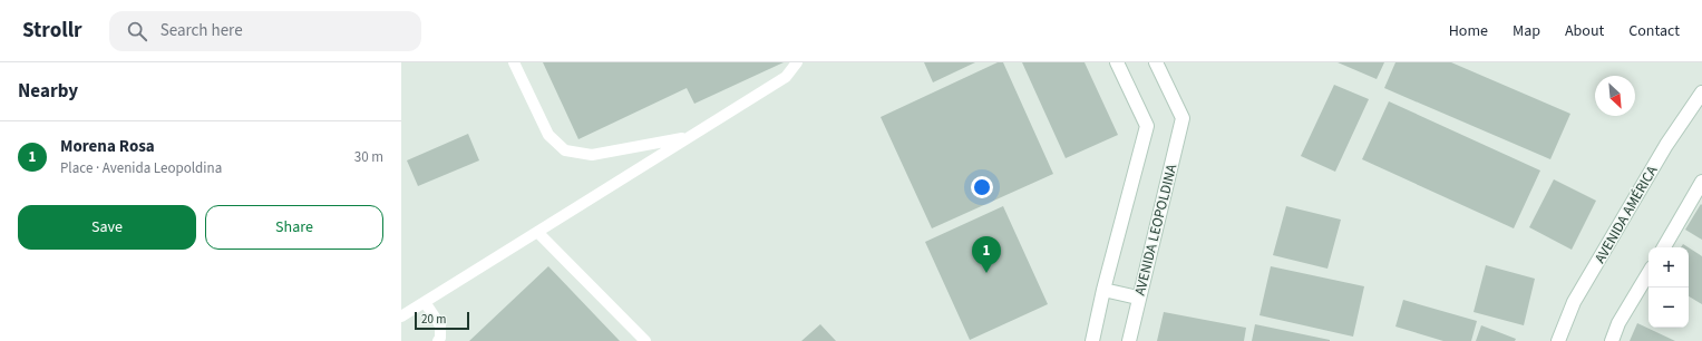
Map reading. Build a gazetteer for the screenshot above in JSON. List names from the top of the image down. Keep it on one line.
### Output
{"streets":{"street":["AVENIDA AMÉRICA","AVENIDA LEOPOLDINA"]},"scale_bar":"20 m","north":"bottom right","page":{"header":"Strollr","search":"Search here","nav":["Home","Map","About","Contact"],"heading":"Nearby","list":[{"mark":"1","name":"Morena Rosa","note":"Place · Avenida Leopoldina","value":"30 m"}],"buttons":["Save","Share"],"pins":"1","map_buttons":["+","−"],"scale":"20 m"}}
